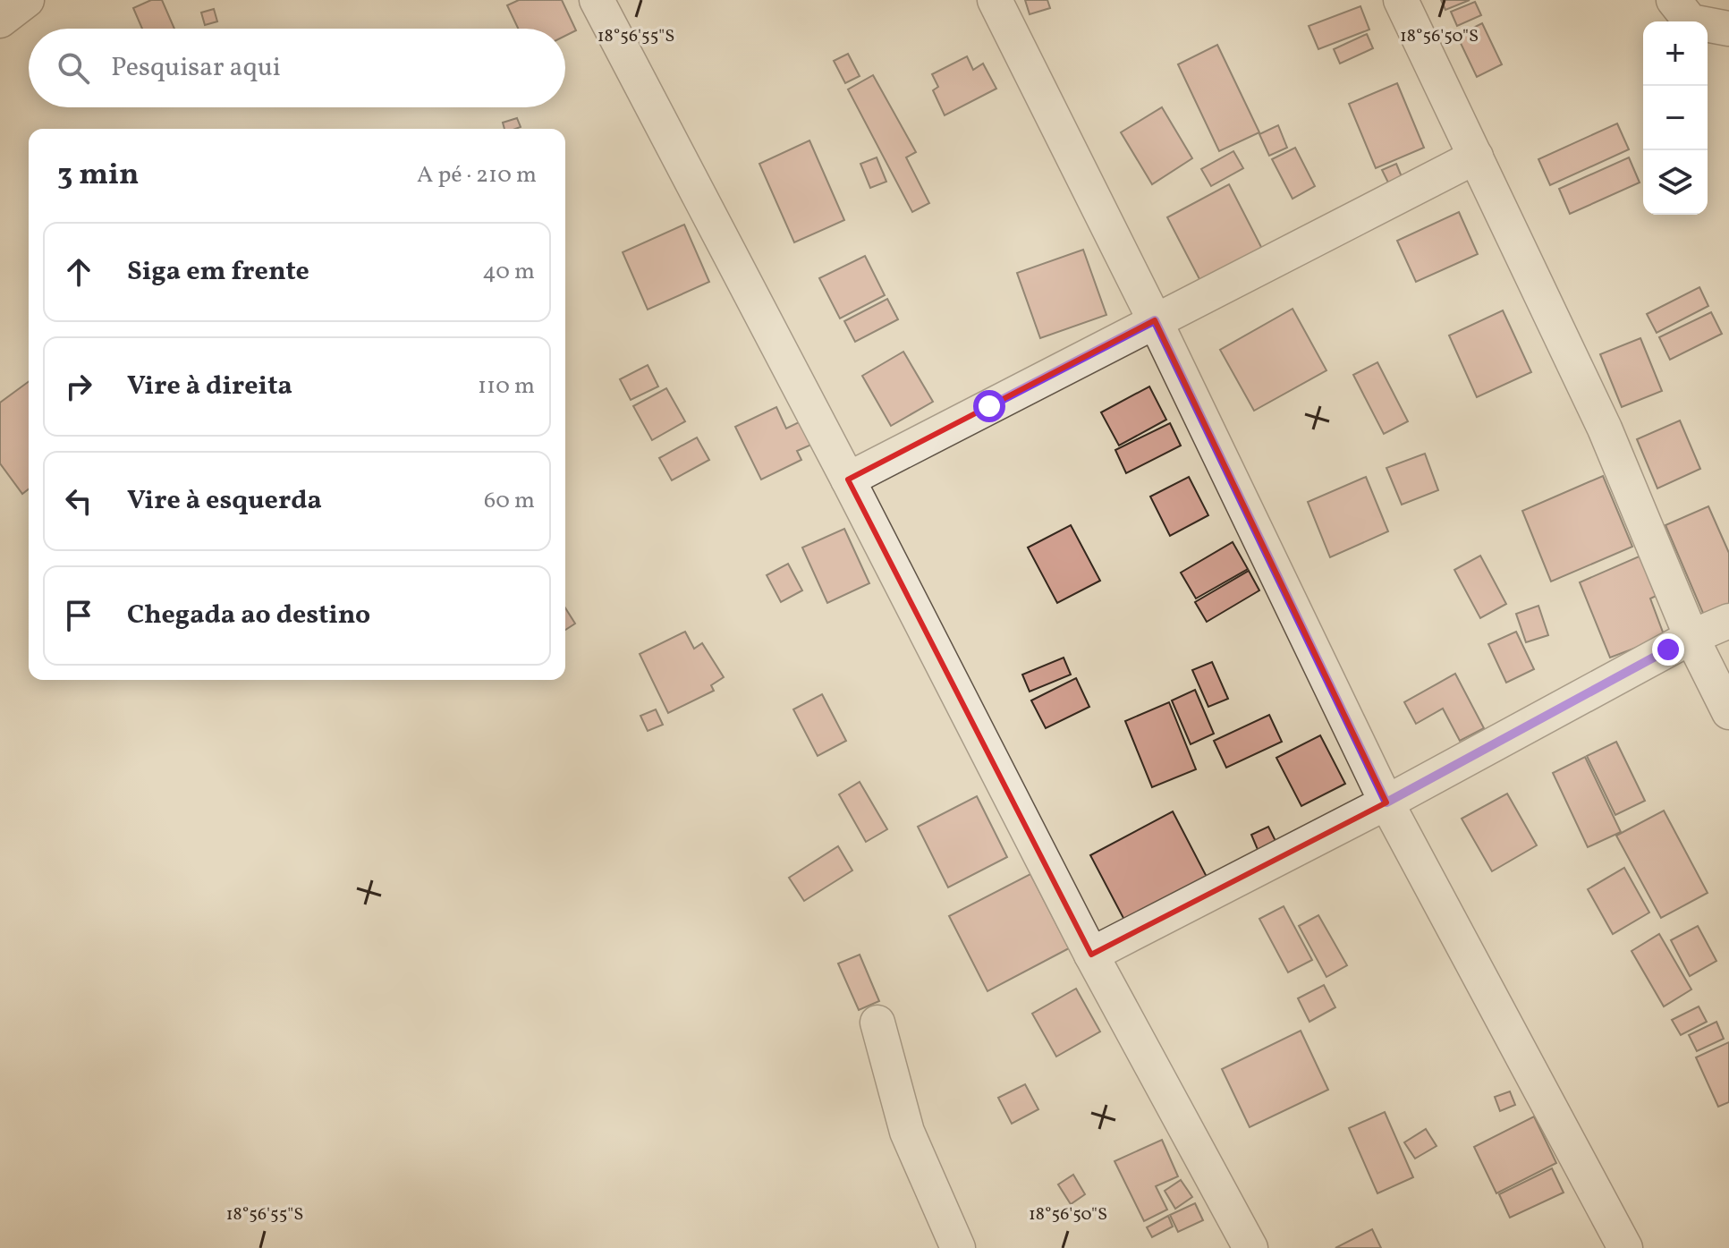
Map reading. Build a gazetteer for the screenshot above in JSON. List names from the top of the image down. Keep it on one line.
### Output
{"page":{"map_buttons":["+","−"],"search":"Pesquisar aqui","heading":["3 min","A pé · 210 m"],"list":[["Siga em frente","40 m"],["Vire à direita","110 m"],["Vire à esquerda","60 m"],"Chegada ao destino"]},"coordinates":["18°56'55\"S","18°56'50\"S"]}
